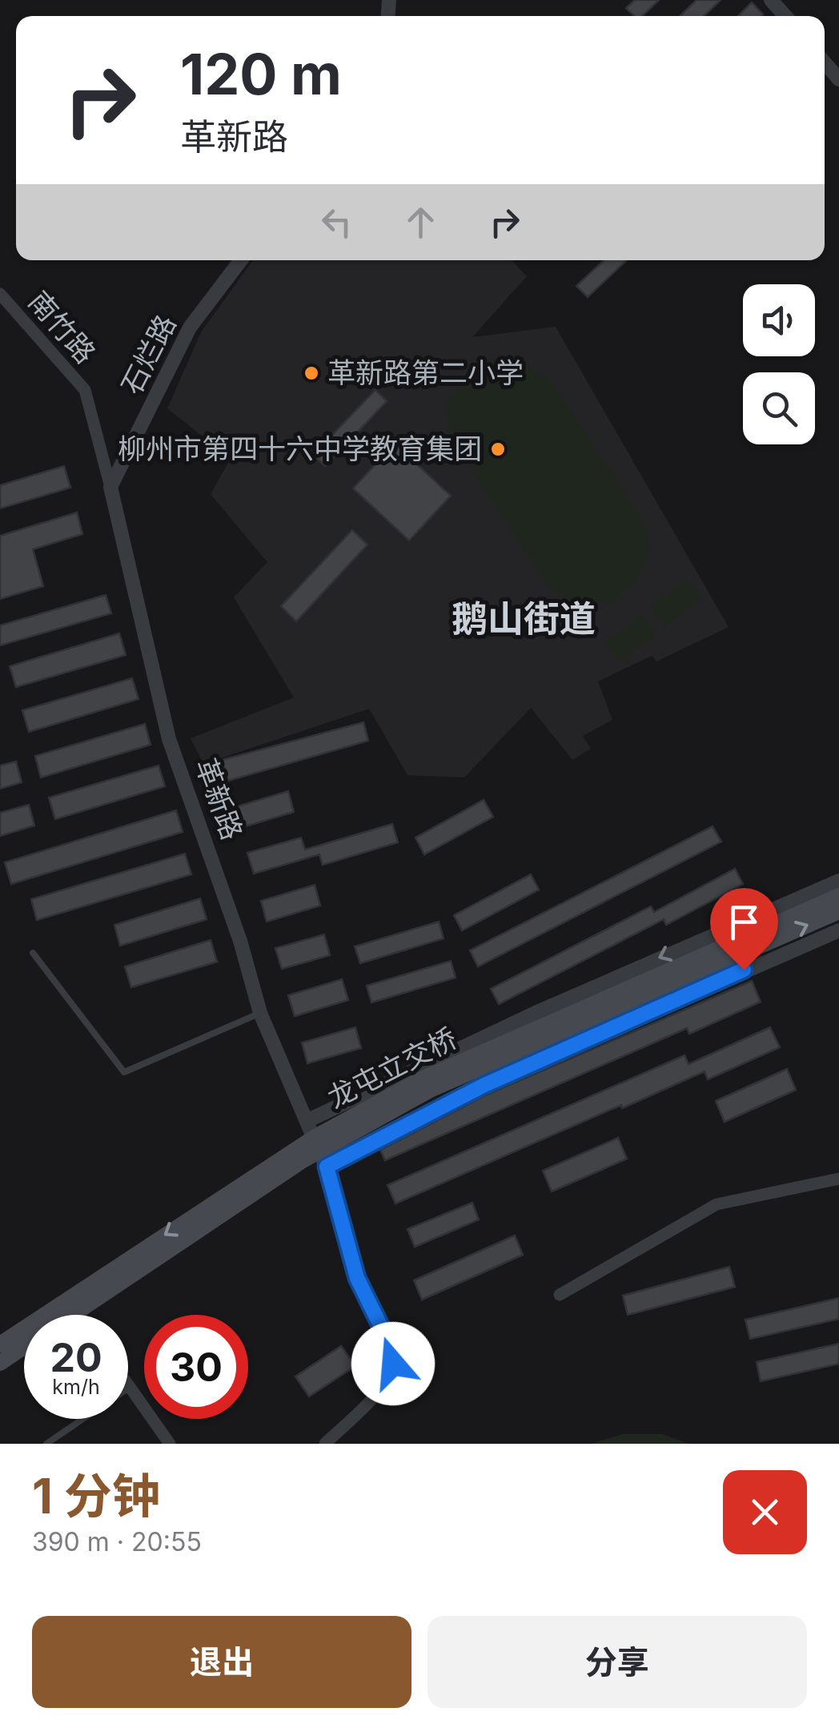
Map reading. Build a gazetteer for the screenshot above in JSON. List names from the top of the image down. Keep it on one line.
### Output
{"streets":{"main road":["龙屯立交桥"],"street":["南竹路","石烂路","革新路"]},"crossings":[["南竹路","石烂路"],["南竹路","革新路"],["石烂路","革新路"]],"districts":["鹅山街道"],"places":["革新路第二小学","柳州市第四十六中学教育集团"],"page":{"turn":["120 m","革新路"],"speed":"20 km/h","limit":"30","heading":["1 分钟","390 m · 20:55"],"buttons":["退出","分享"]}}
